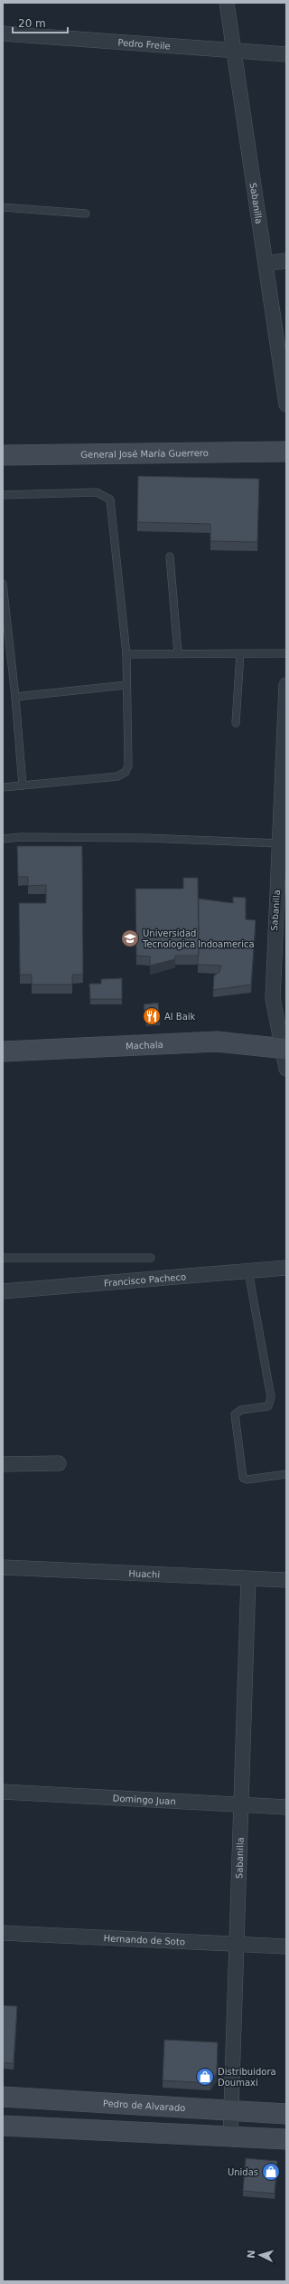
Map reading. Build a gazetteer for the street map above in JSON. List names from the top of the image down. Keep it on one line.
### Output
{"streets":{"street":["Pedro Freile","Sabanilla","General José María Guerrero","Machala","Francisco Pacheco","Huachi","Domingo Juan","Hernando de Soto","Pedro de Alvarado"]},"crossings":[["Pedro Freile","Sabanilla"],["Sabanilla","Machala"],["Sabanilla","Huachi"],["Sabanilla","Domingo Juan"],["Sabanilla","Hernando de Soto"],["Sabanilla","Pedro de Alvarado"]],"places":{"school or university":["Universidad Tecnologica Indoamerica"],"restaurant":["Al Baik"],"shop":["Distribuidora Doumaxi","Unidas"]},"scale_bar":"20 m","north":"left"}
